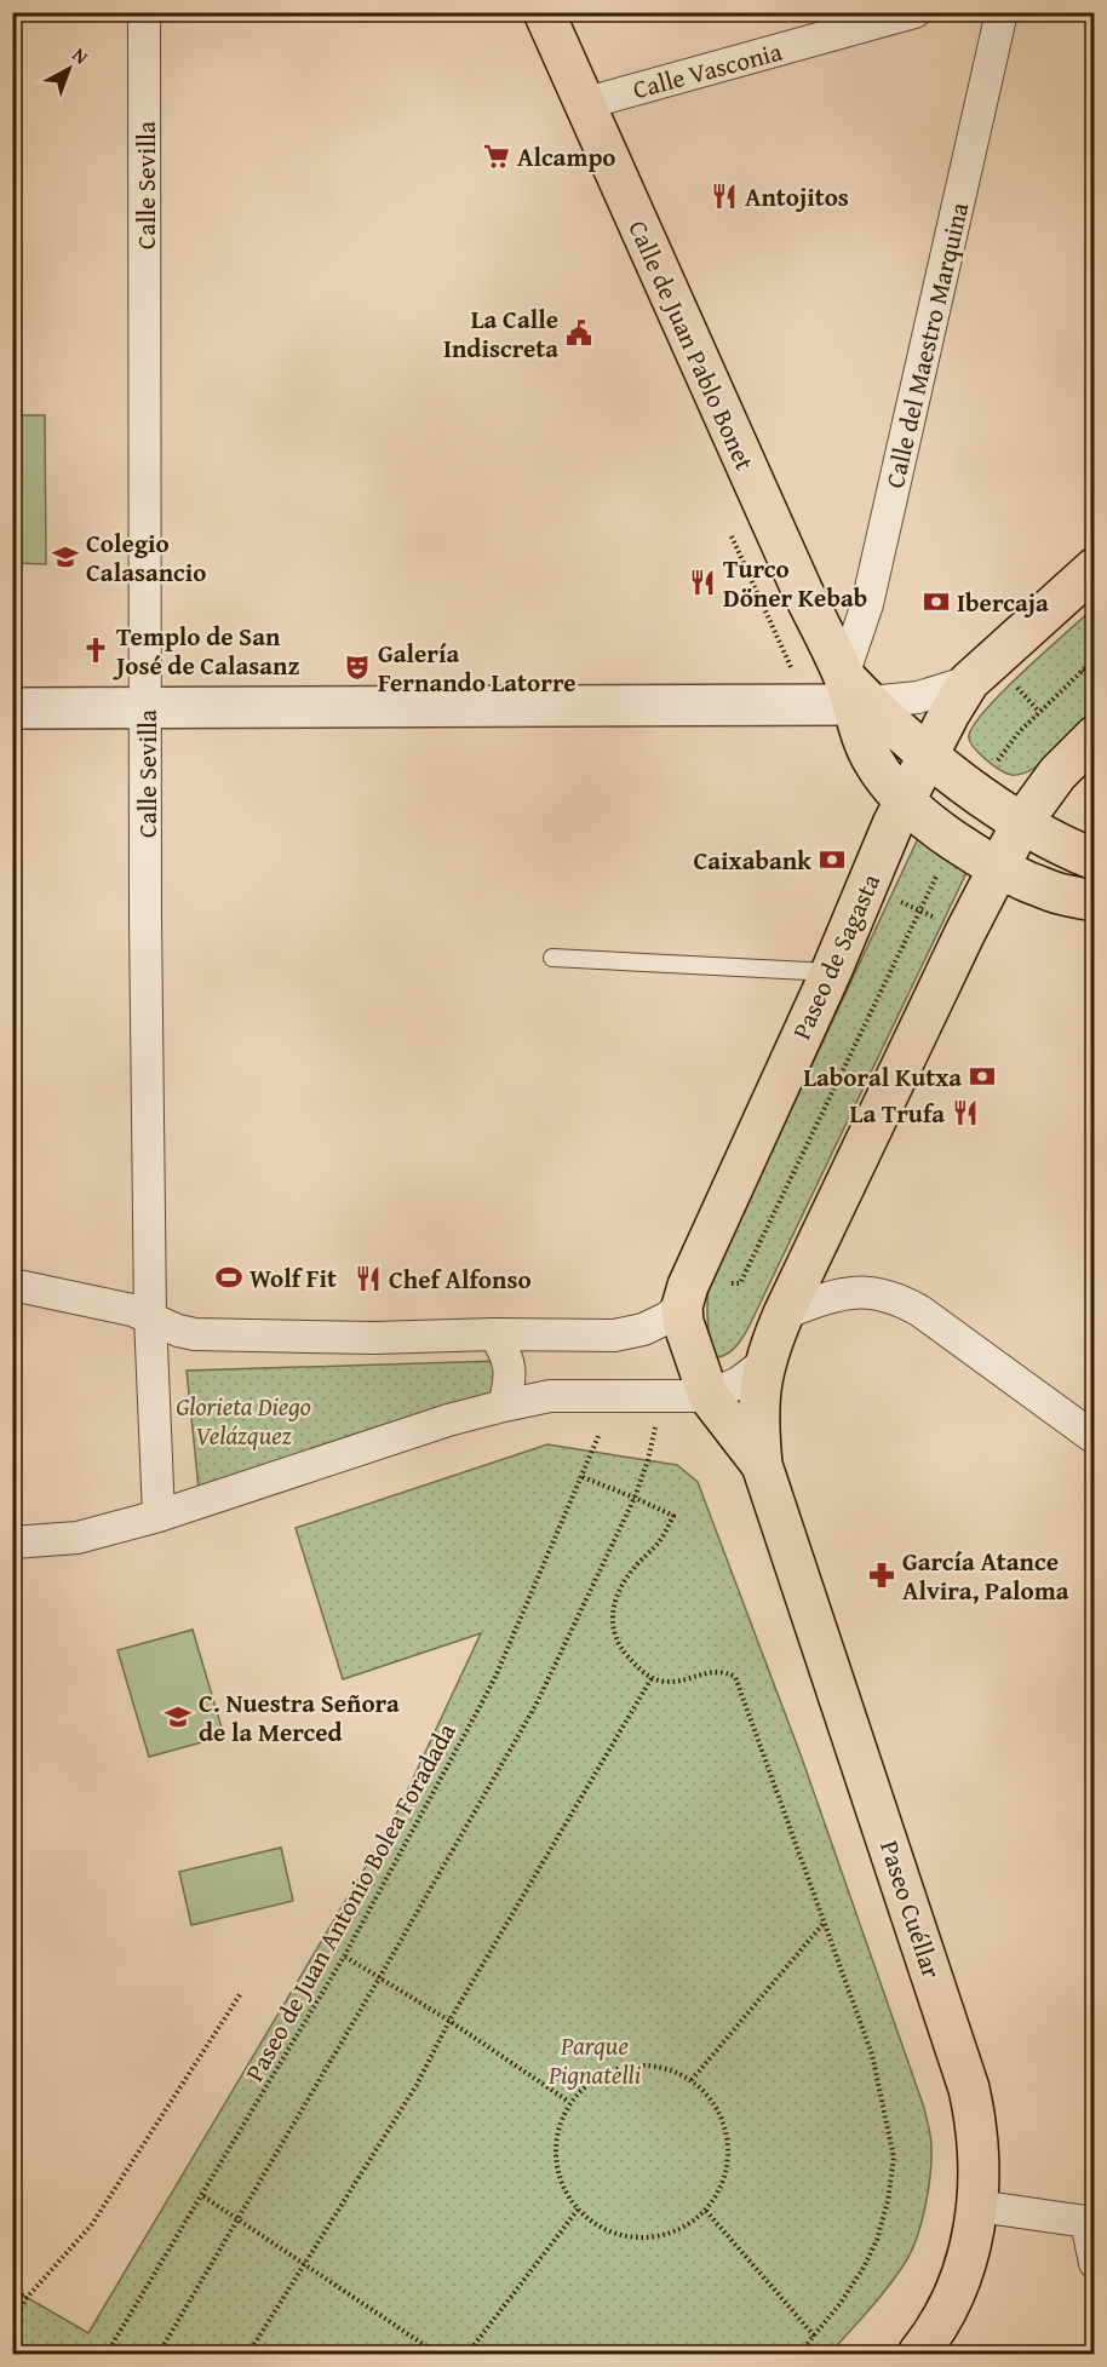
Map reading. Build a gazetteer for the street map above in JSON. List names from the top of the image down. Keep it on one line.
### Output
{"streets":{"main road":["Calle de Juan Pablo Bonet","Paseo de Sagasta","Paseo Cuéllar"],"street":["Calle Vasconia","Calle Sevilla","Calle del Maestro Marquina"],"path":["Paseo de Juan Antonio Bolea Foradada"]},"crossings":[["Calle Vasconia","Calle de Juan Pablo Bonet"],["Calle de Juan Pablo Bonet","Calle del Maestro Marquina"],["Calle de Juan Pablo Bonet","Paseo de Sagasta"],["Paseo de Sagasta","Paseo Cuéllar"]],"parks":["Glorieta Diego Velázquez","Parque Pignatelli"],"places":{"supermarket":["Alcampo"],"restaurant":["Antojitos","Turco Döner Kebab","La Trufa","Chef Alfonso"],"public building":["La Calle Indiscreta"],"school or university":["Colegio Calasancio","C. Nuestra Señora de la Merced"],"bank":["Ibercaja","Caixabank","Laboral Kutxa"],"church":["Templo de San José de Calasanz"],"theatre":["Galería Fernando Latorre"],"sports":["Wolf Fit"],"pharmacy":["García Atance Alvira, Paloma"]},"north":"top right"}
